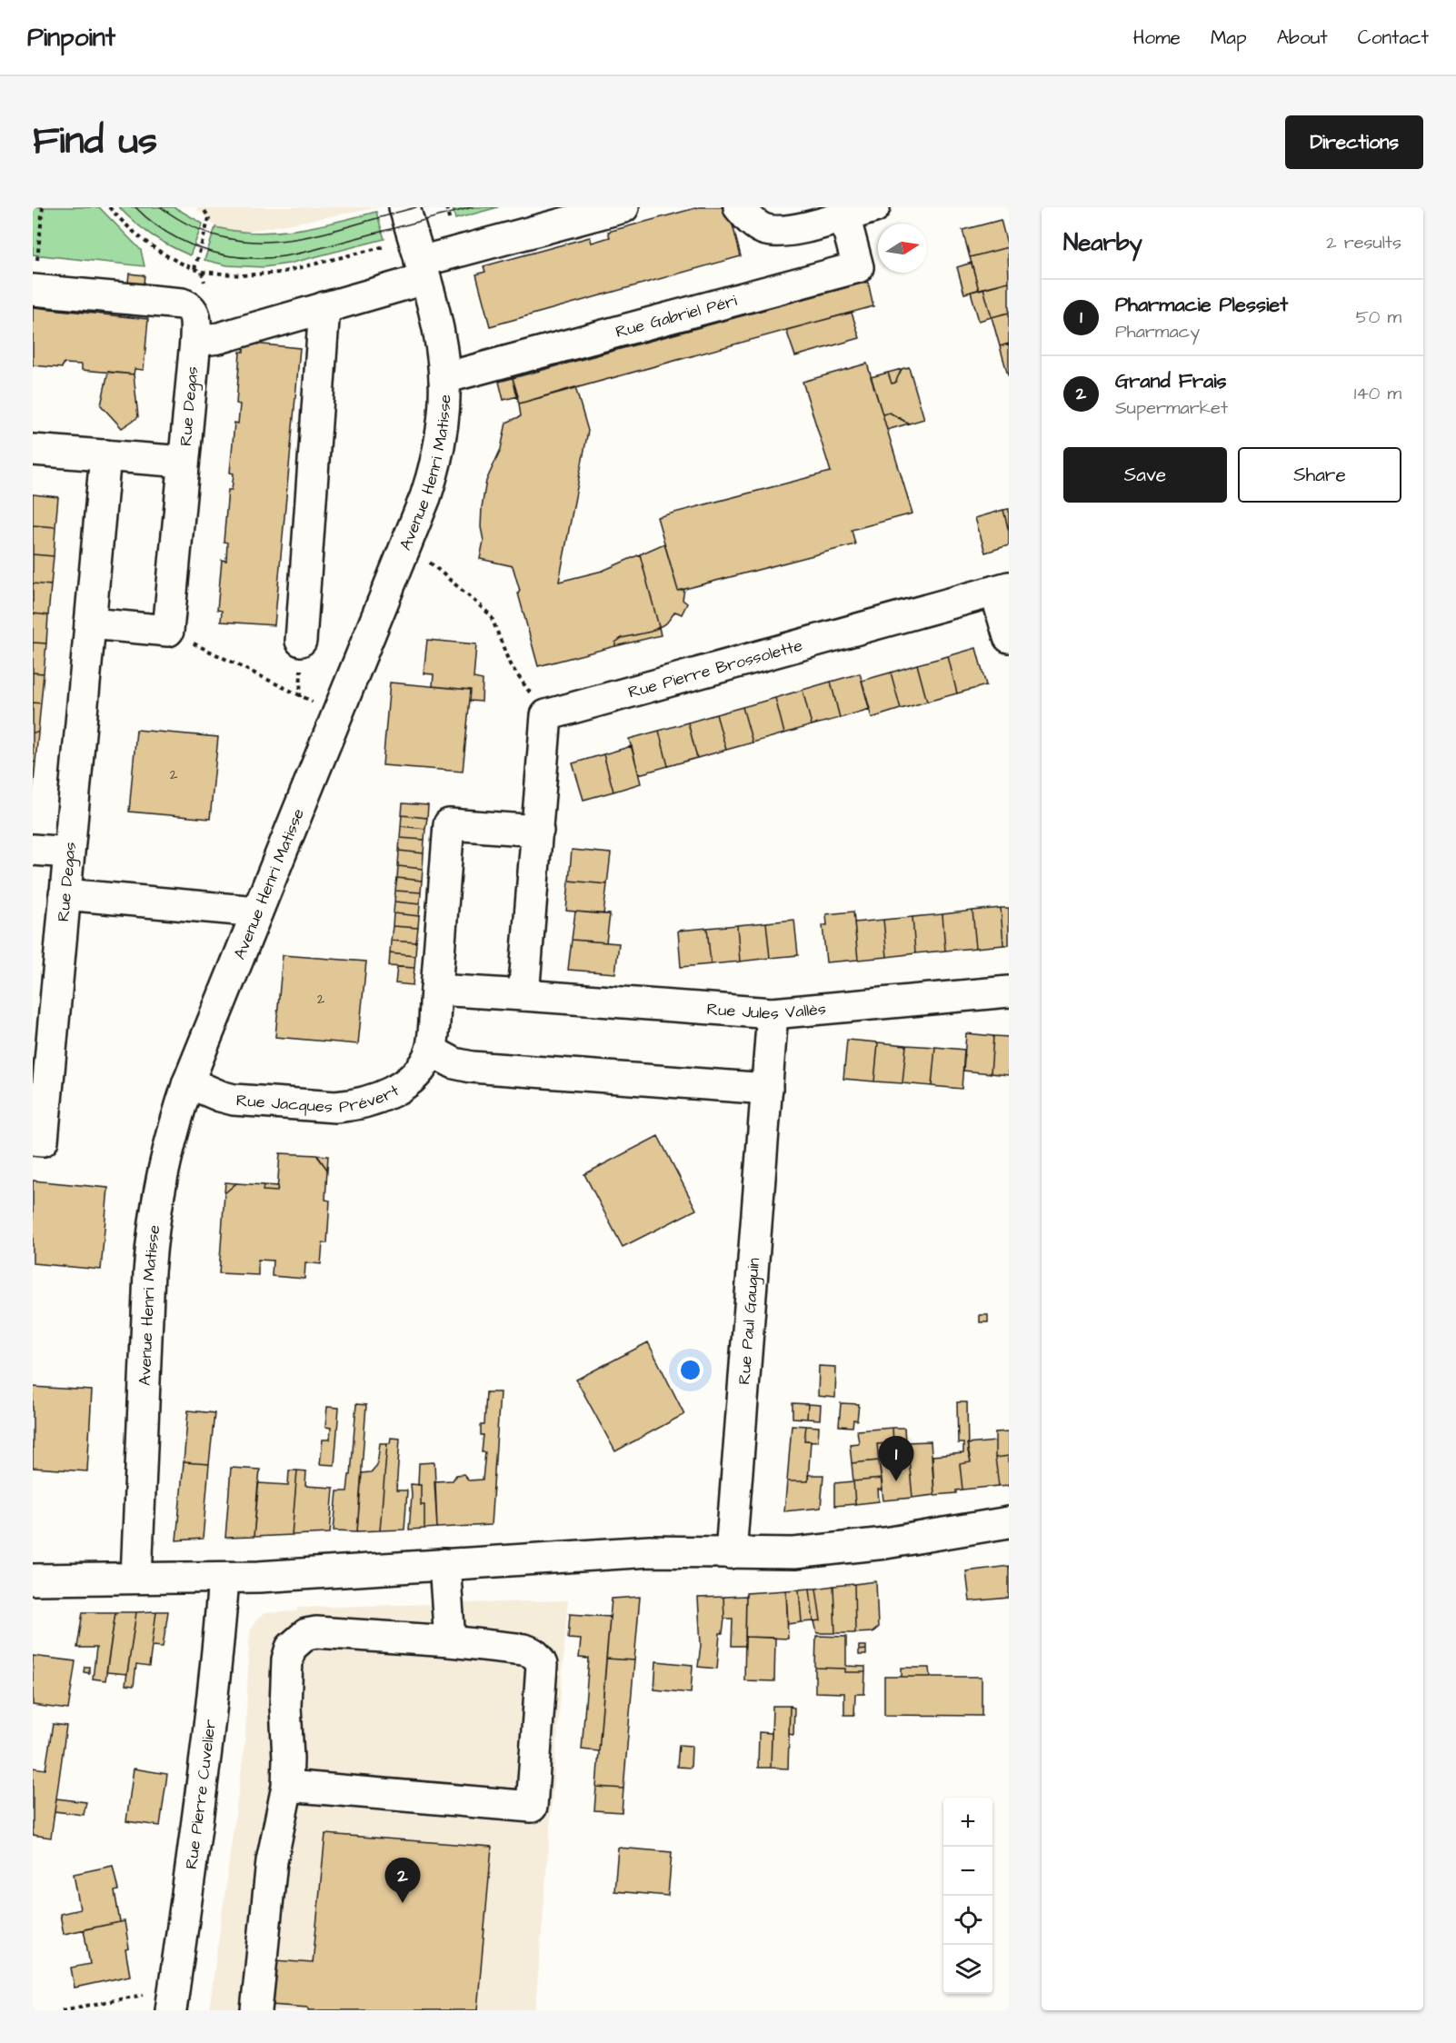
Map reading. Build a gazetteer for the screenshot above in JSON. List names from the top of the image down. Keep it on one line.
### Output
{"streets":{"street":["Rue Gabriel Péri","Rue Degas","Avenue Henri Matisse","Rue Pierre Brossolette","Rue Jules Vallès","Rue Jacques Prévert","Rue Paul Gauguin","Rue Pierre Cuvelier"]},"crossings":[["Rue Gabriel Péri","Avenue Henri Matisse"],["Avenue Henri Matisse","Rue Jacques Prévert"],["Rue Jules Vallès","Rue Paul Gauguin"]],"house_numbers":["2","2"],"north":"right","page":{"header":"Pinpoint","nav":["Home","Map","About","Contact"],"title":"Find us","buttons":["Directions",["Save","Share"]],"heading":["Nearby","2 results"],"list":[{"mark":"1","name":"Pharmacie Plessiet","note":"Pharmacy","value":"50 m"},{"mark":"2","name":"Grand Frais","note":"Supermarket","value":"140 m"}],"pins":["1","2"],"map_buttons":["+","−"]}}
